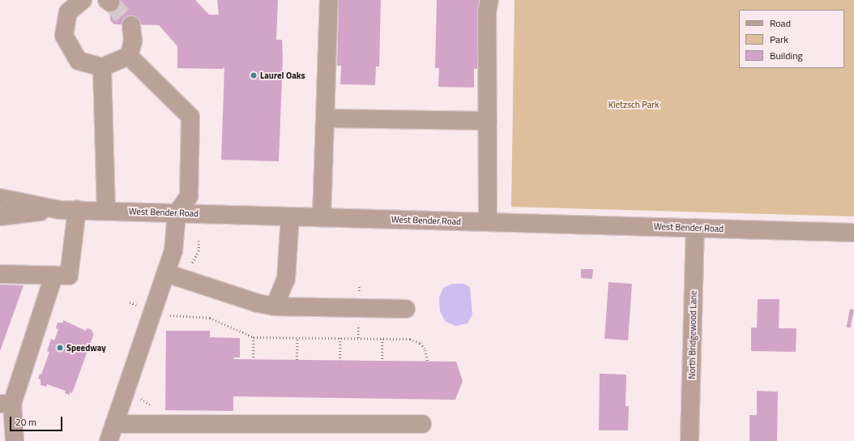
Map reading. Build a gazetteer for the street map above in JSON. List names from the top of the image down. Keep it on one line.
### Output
{"streets":{"street":["West Bender Road","North Bridgewood Lane"]},"crossings":[["West Bender Road","North Bridgewood Lane"]],"parks":["Kletzsch Park"],"places":["Laurel Oaks","Speedway"],"legend":["Road","Park","Building"],"scale_bar":"20 m"}
